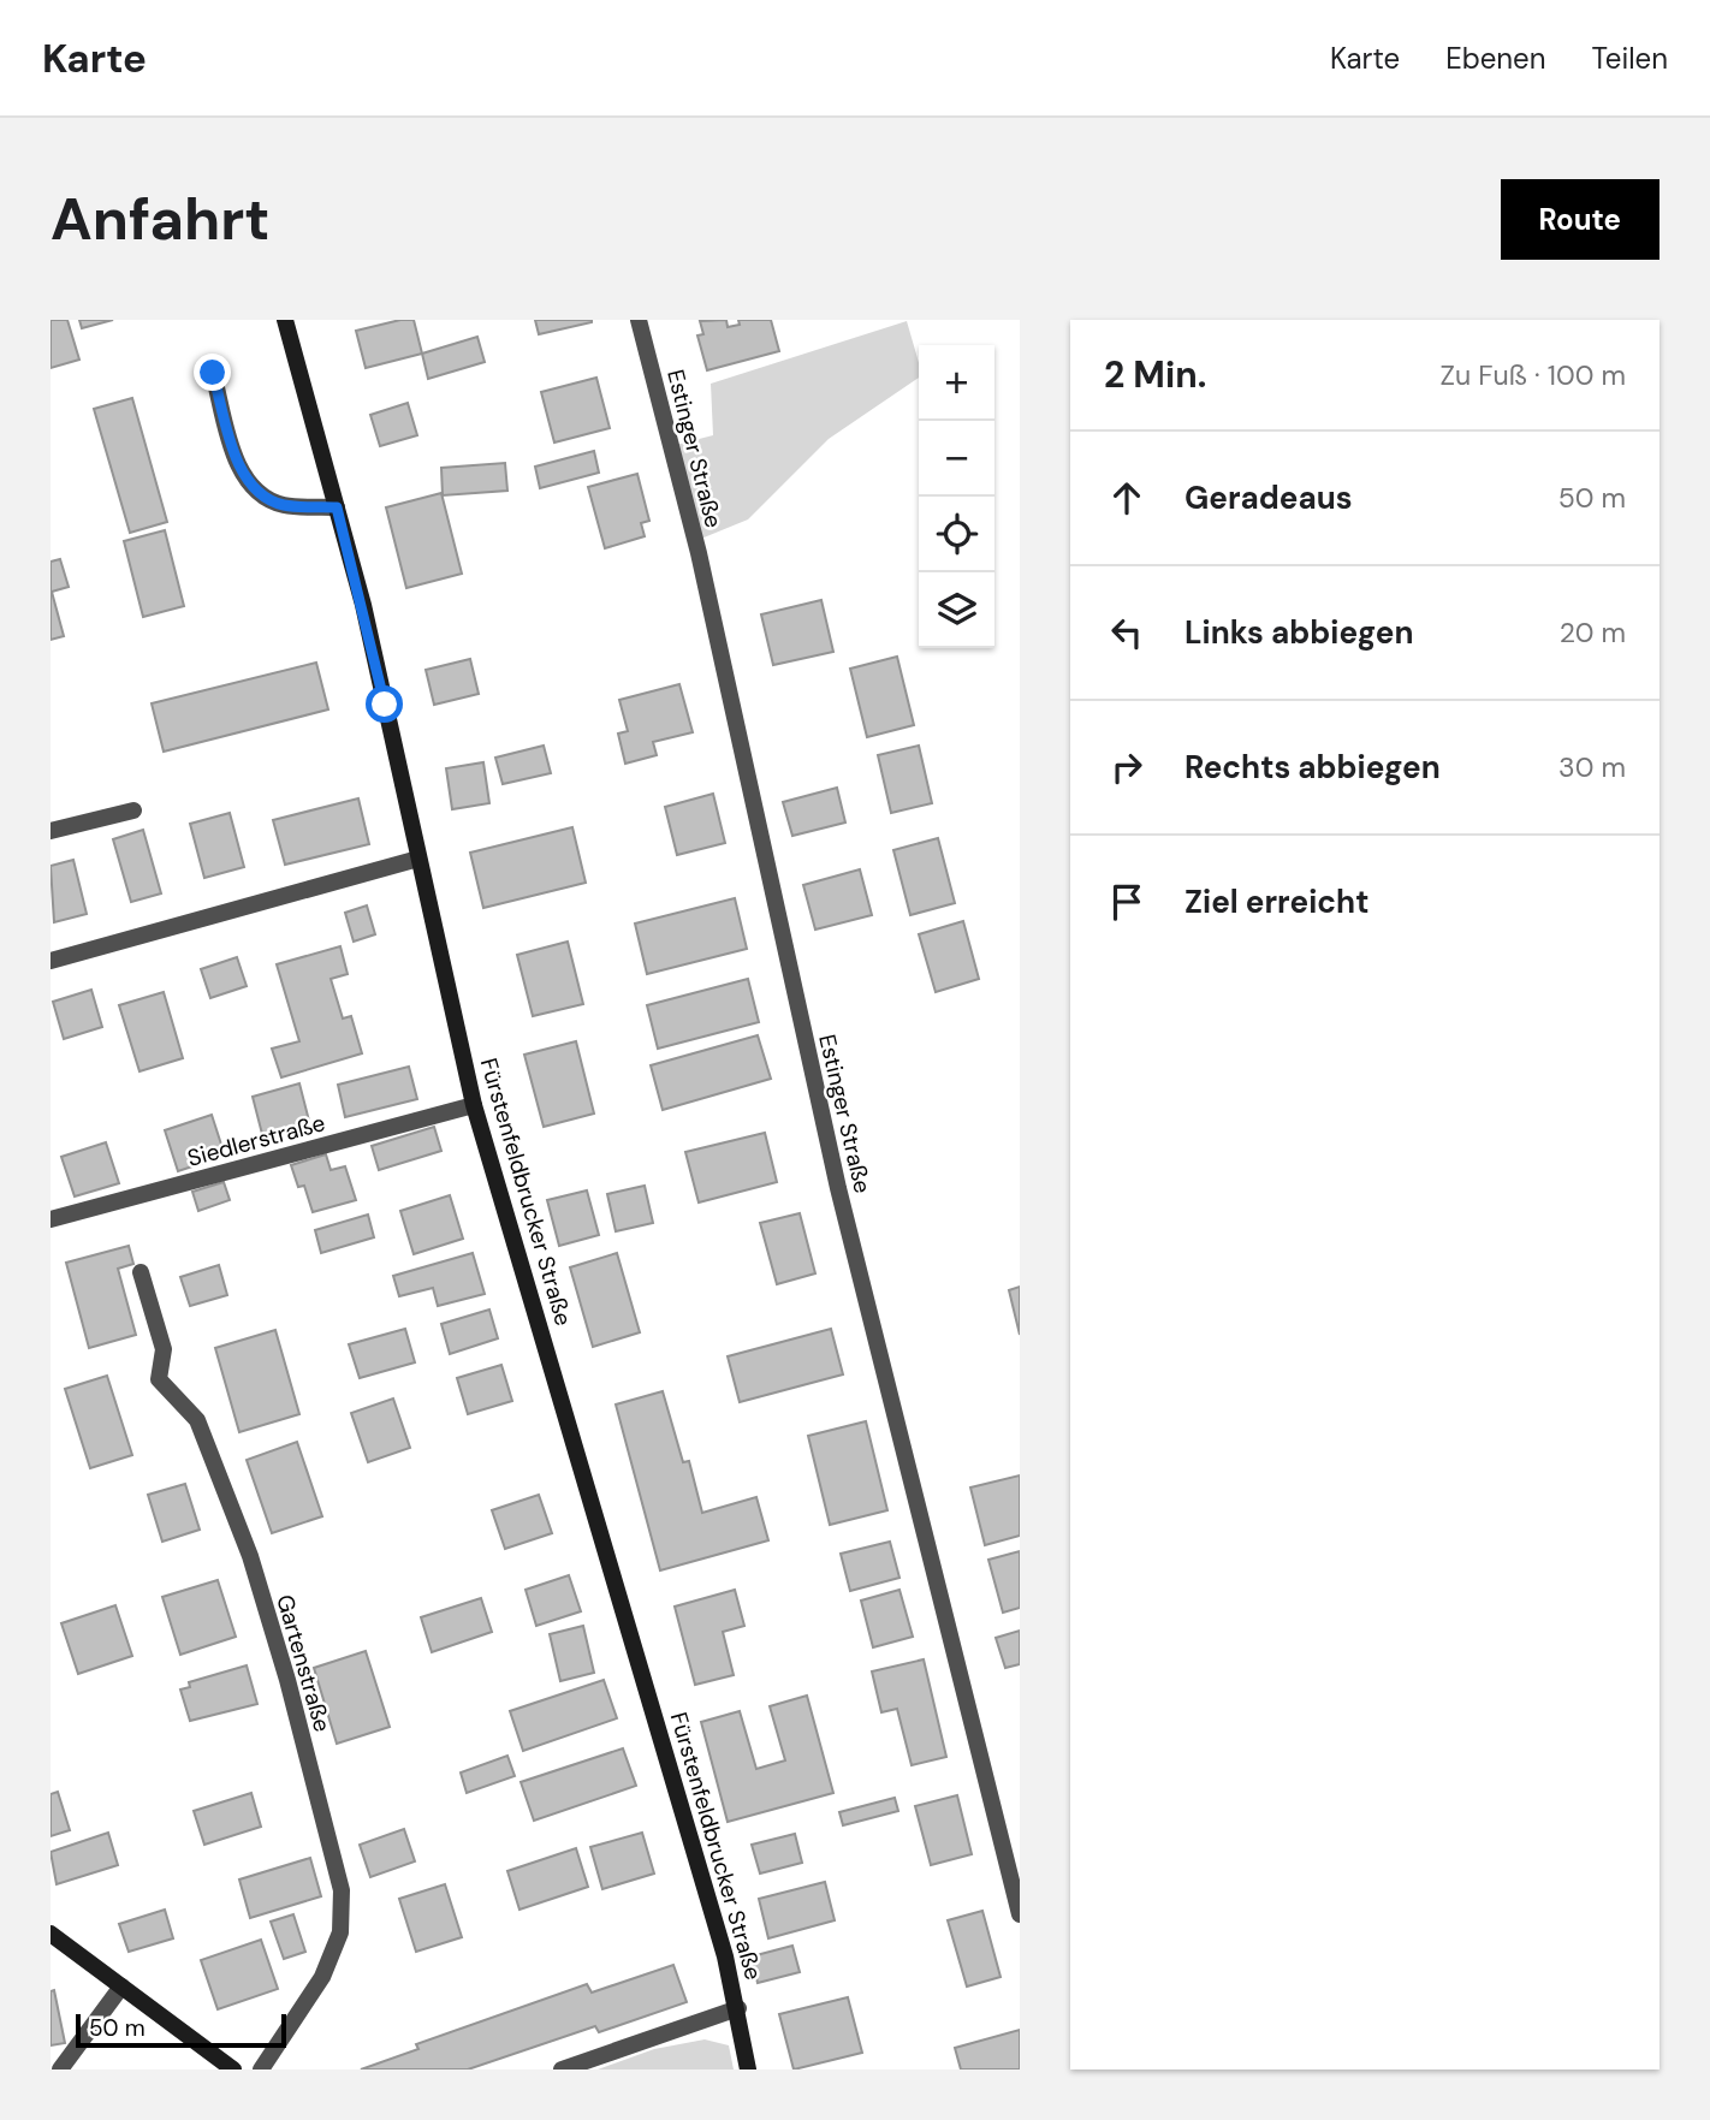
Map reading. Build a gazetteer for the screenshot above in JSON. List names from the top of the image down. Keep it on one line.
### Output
{"streets":{"main road":["Fürstenfeldbrucker Straße"],"street":["Estinger Straße","Siedlerstraße","Gartenstraße"]},"crossings":[["Siedlerstraße","Fürstenfeldbrucker Straße"]],"scale_bar":"50 m","page":{"header":"Karte","nav":["Karte","Ebenen","Teilen"],"buttons":"Route","title":"Anfahrt","heading":["2 Min.","Zu Fuß · 100 m"],"map_buttons":["+","−"],"list":[["Geradeaus","50 m"],["Links abbiegen","20 m"],["Rechts abbiegen","30 m"],"Ziel erreicht"],"scale":"50 m"}}
